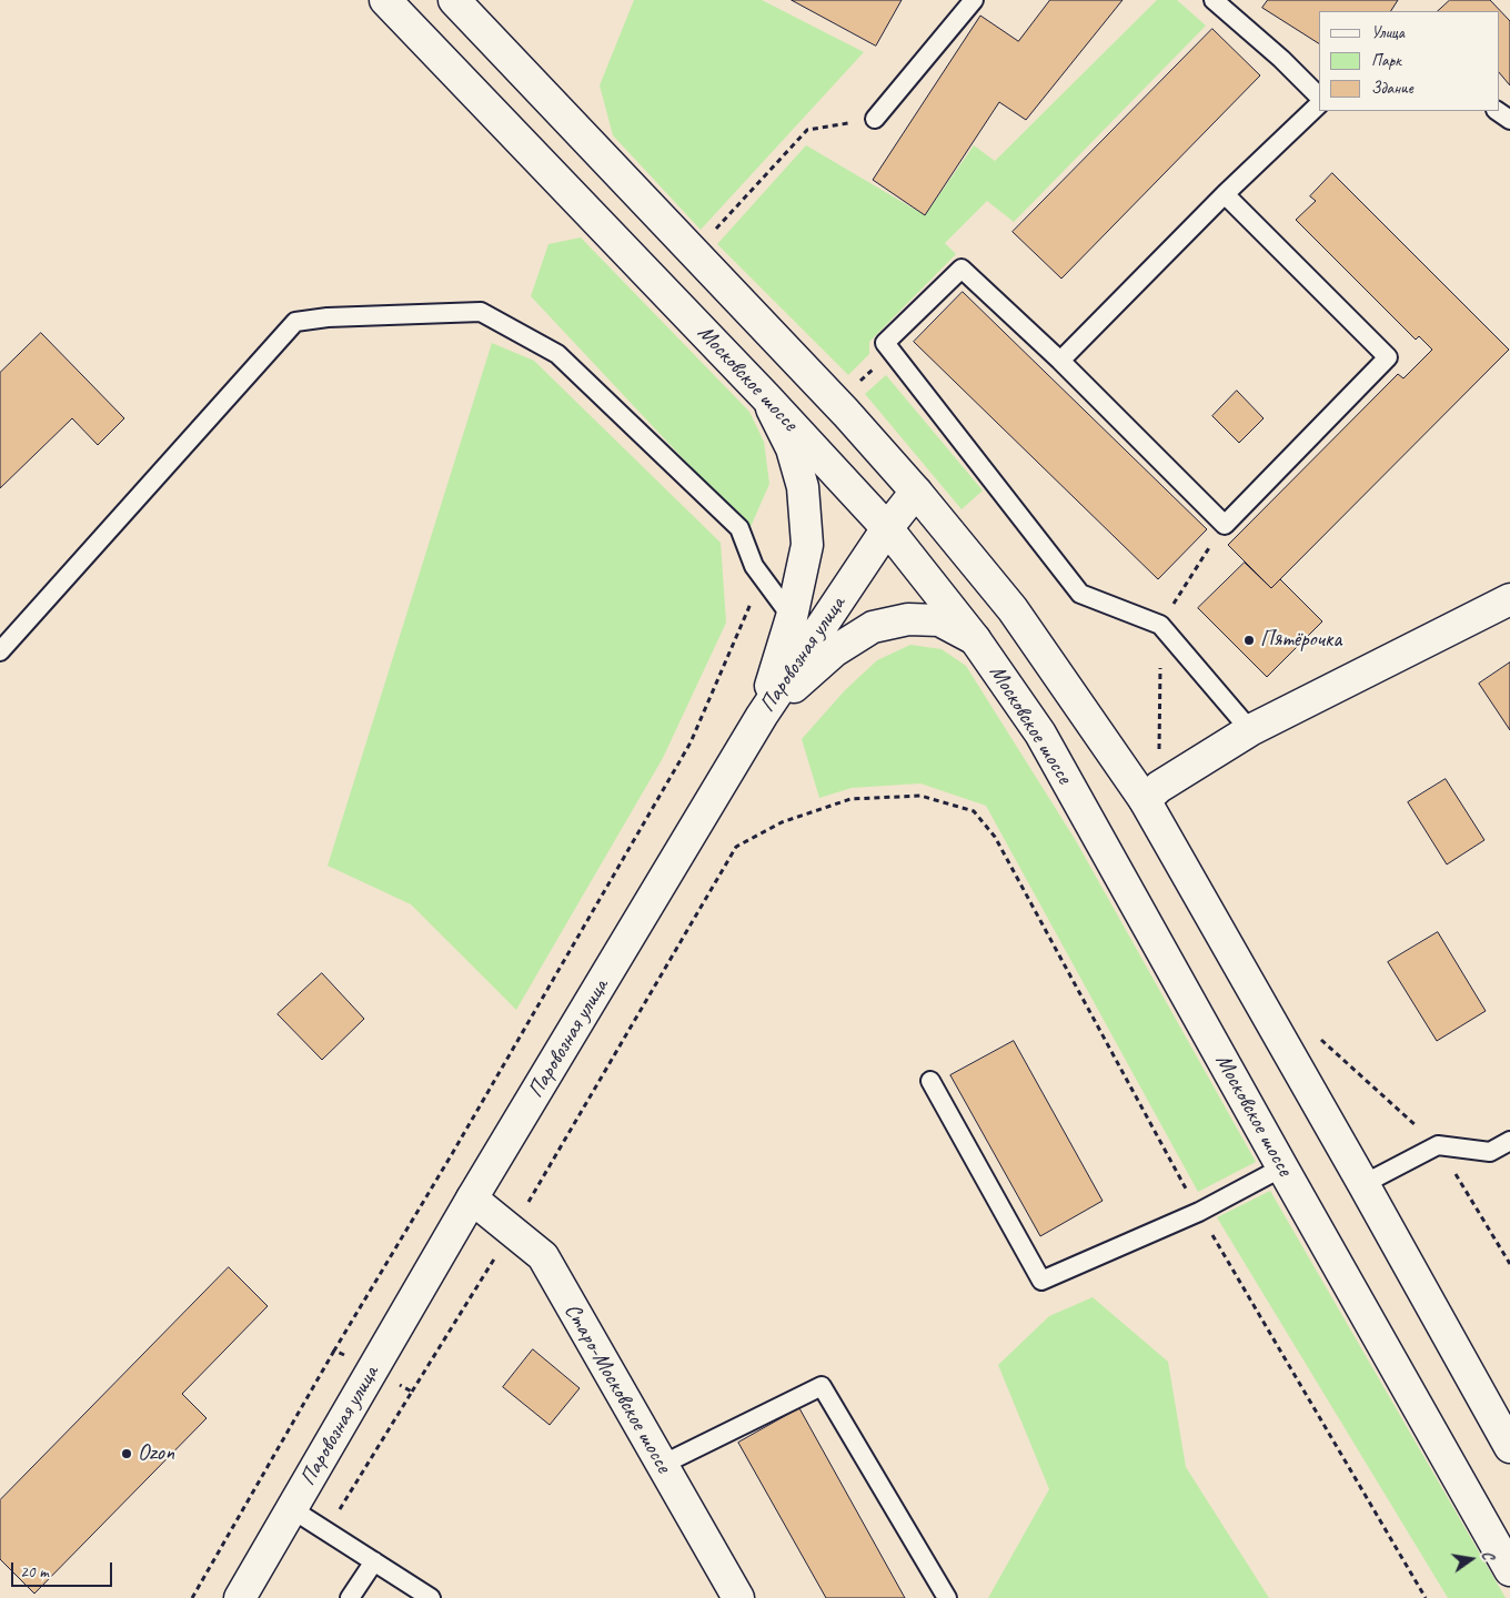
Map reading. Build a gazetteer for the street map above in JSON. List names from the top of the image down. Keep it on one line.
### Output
{"streets":{"main road":["Московское шоссе","Паровозная улица","Старо-Московское шоссе"]},"crossings":[["Московское шоссе","Паровозная улица"],["Паровозная улица","Старо-Московское шоссе"]],"places":["Пятёрочка","Ozon"],"legend":["Улица","Парк","Здание"],"scale_bar":"20 m","north":"right"}
